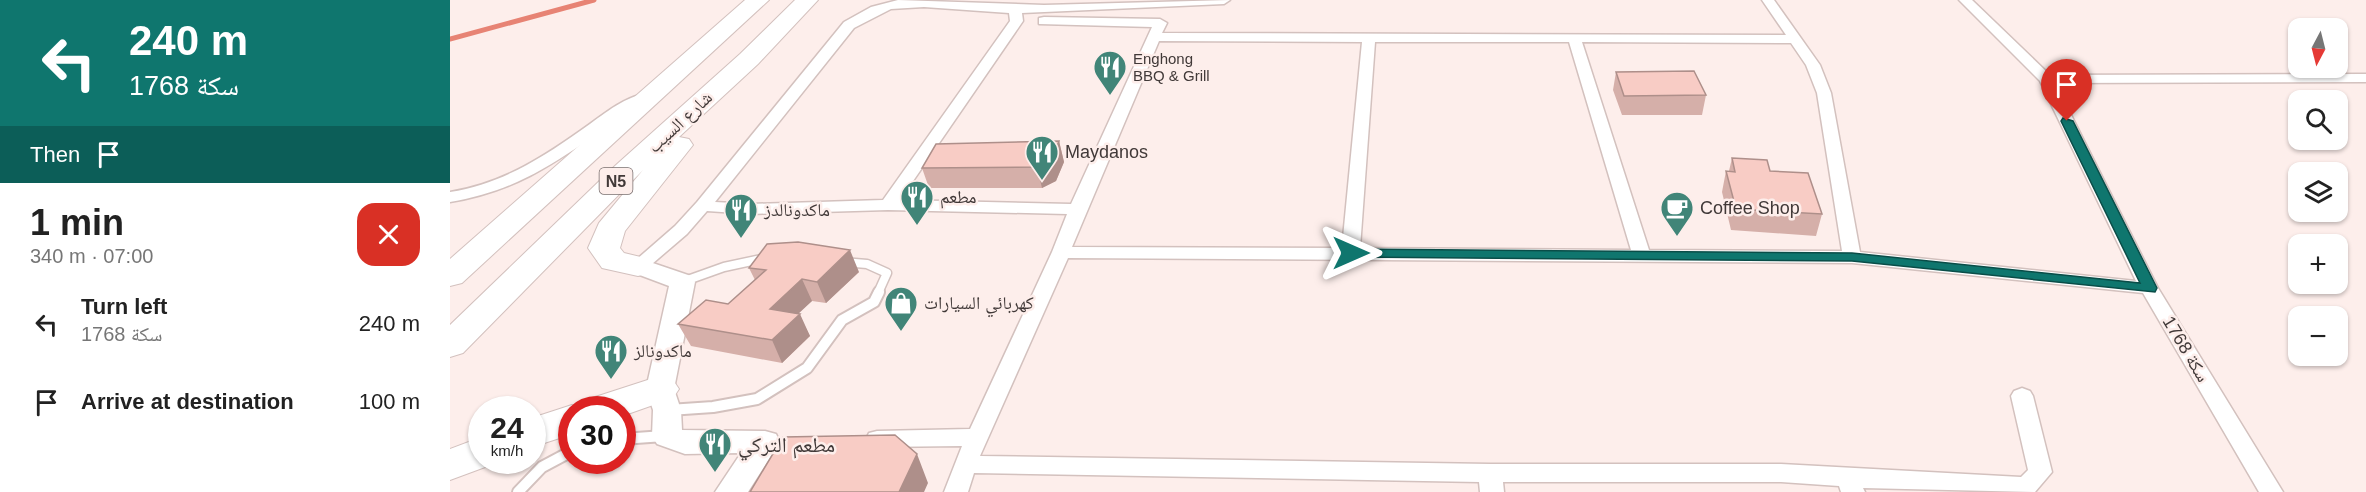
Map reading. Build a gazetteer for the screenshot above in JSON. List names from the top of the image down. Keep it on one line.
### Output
{"streets":{"highway":["شارع السيب","N5"],"street":["سكة 1768"]},"crossings":[["شارع السيب","N5"]],"places":{"restaurant":["Enghong BBQ & Grill","Maydanos","مطعم","ماكدونالدز","ماكدونالز","مطعم التركي"],"cafe":["Coffee Shop"],"shop":["كهربائي السيارات"]},"north":"bottom","page":{"turn":["240 m","سكة 1768"],"map_buttons":["+","−"],"then":"Then","heading":["1 min","340 m · 07:00"],"list":[{"name":"Turn left","note":"سكة 1768","value":"240 m"},{"name":"Arrive at destination","value":"100 m"}],"speed":"24 km/h","limit":"30"}}
